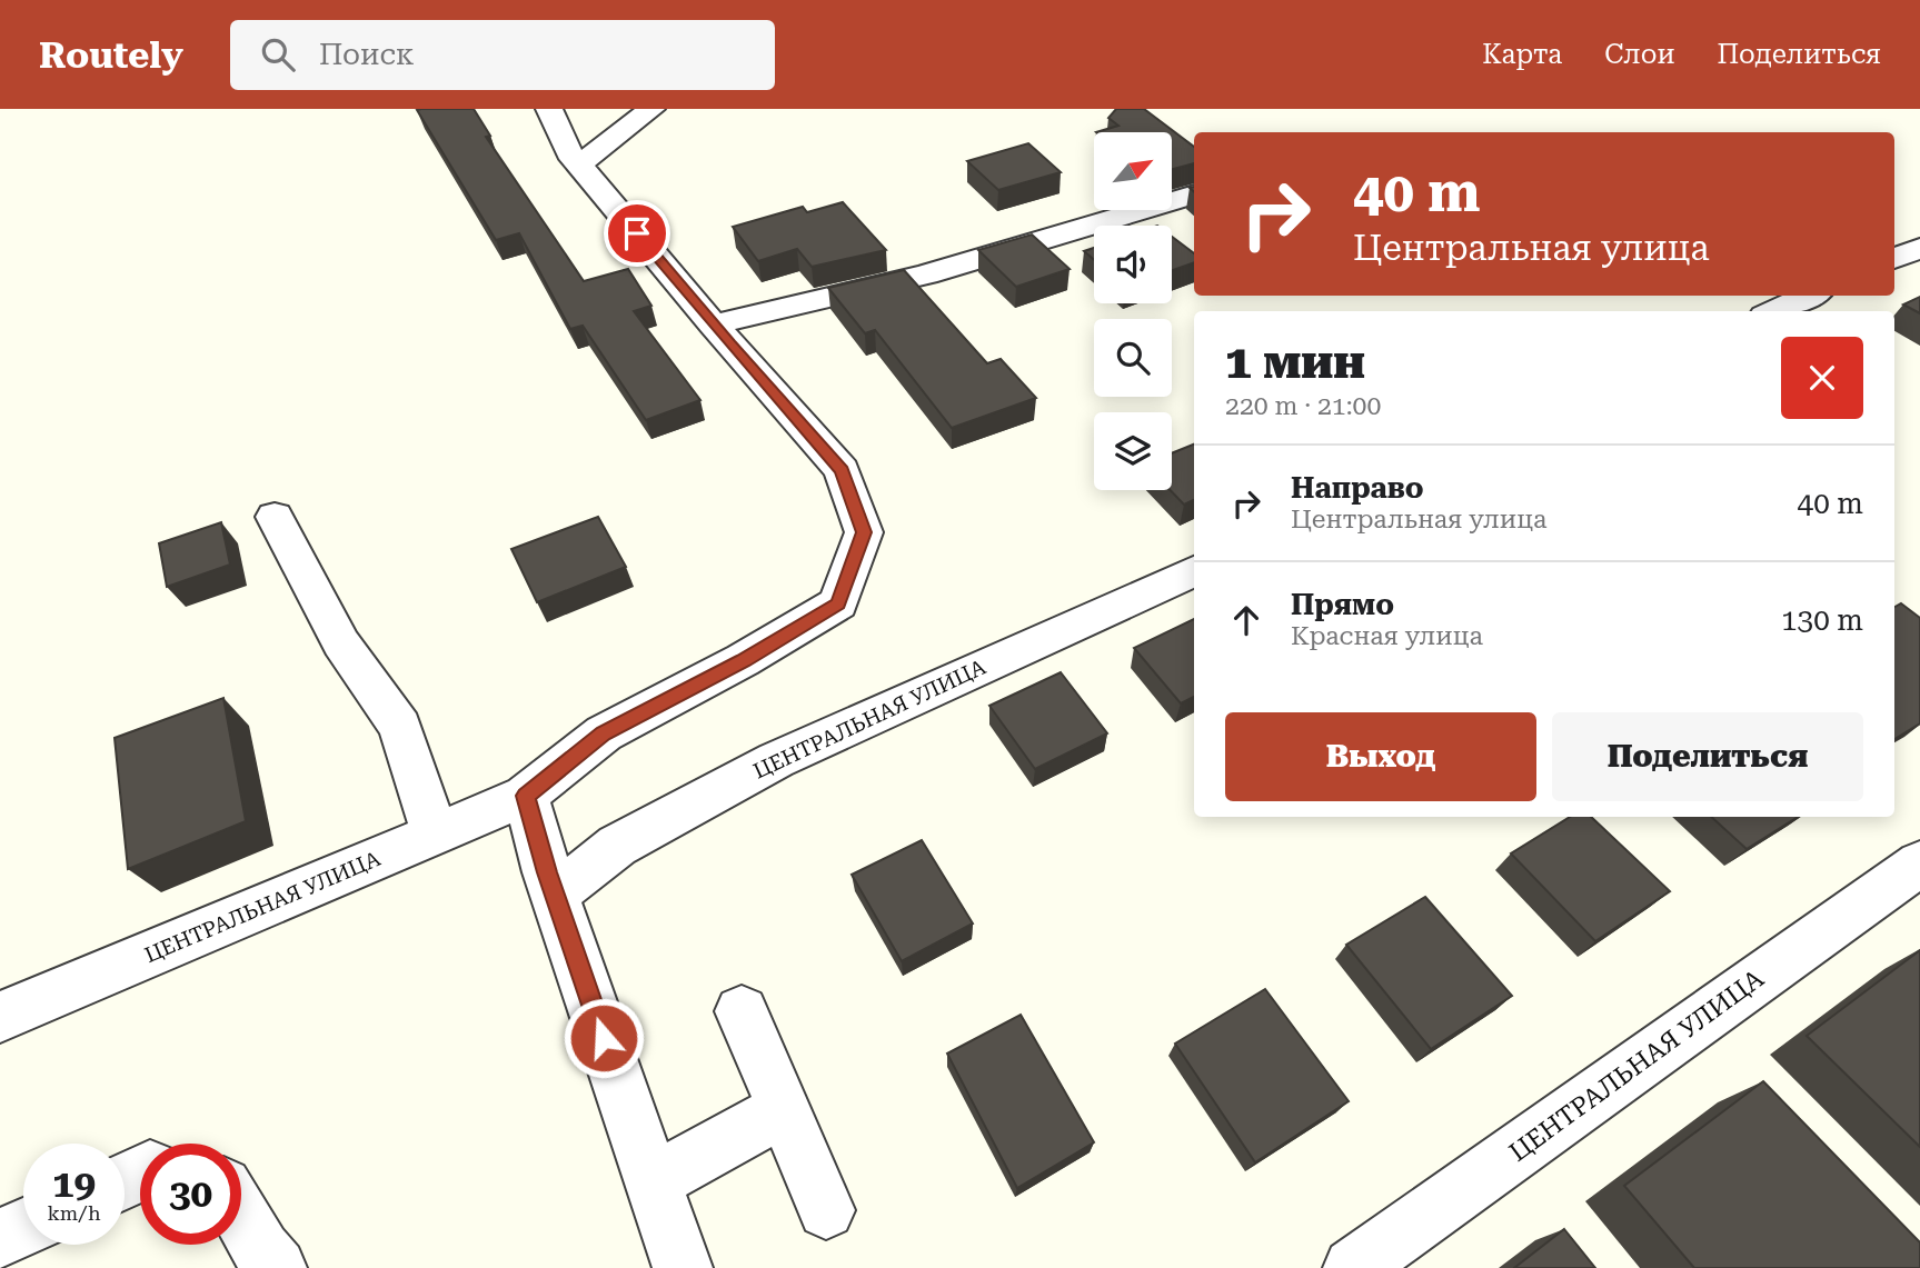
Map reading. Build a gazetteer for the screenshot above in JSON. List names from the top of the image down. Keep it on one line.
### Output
{"streets":{"street":["ЦЕНТРАЛЬНАЯ УЛИЦА"]},"north":"top right","page":{"header":"Routely","search":"Поиск","nav":["Карта","Слои","Поделиться"],"turn":["40 m","Центральная улица"],"heading":["1 мин","220 m · 21:00"],"list":[{"name":"Направо","note":"Центральная улица","value":"40 m"},{"name":"Прямо","note":"Красная улица","value":"130 m"}],"buttons":["Выход","Поделиться"],"speed":"19 km/h","limit":"30"}}
